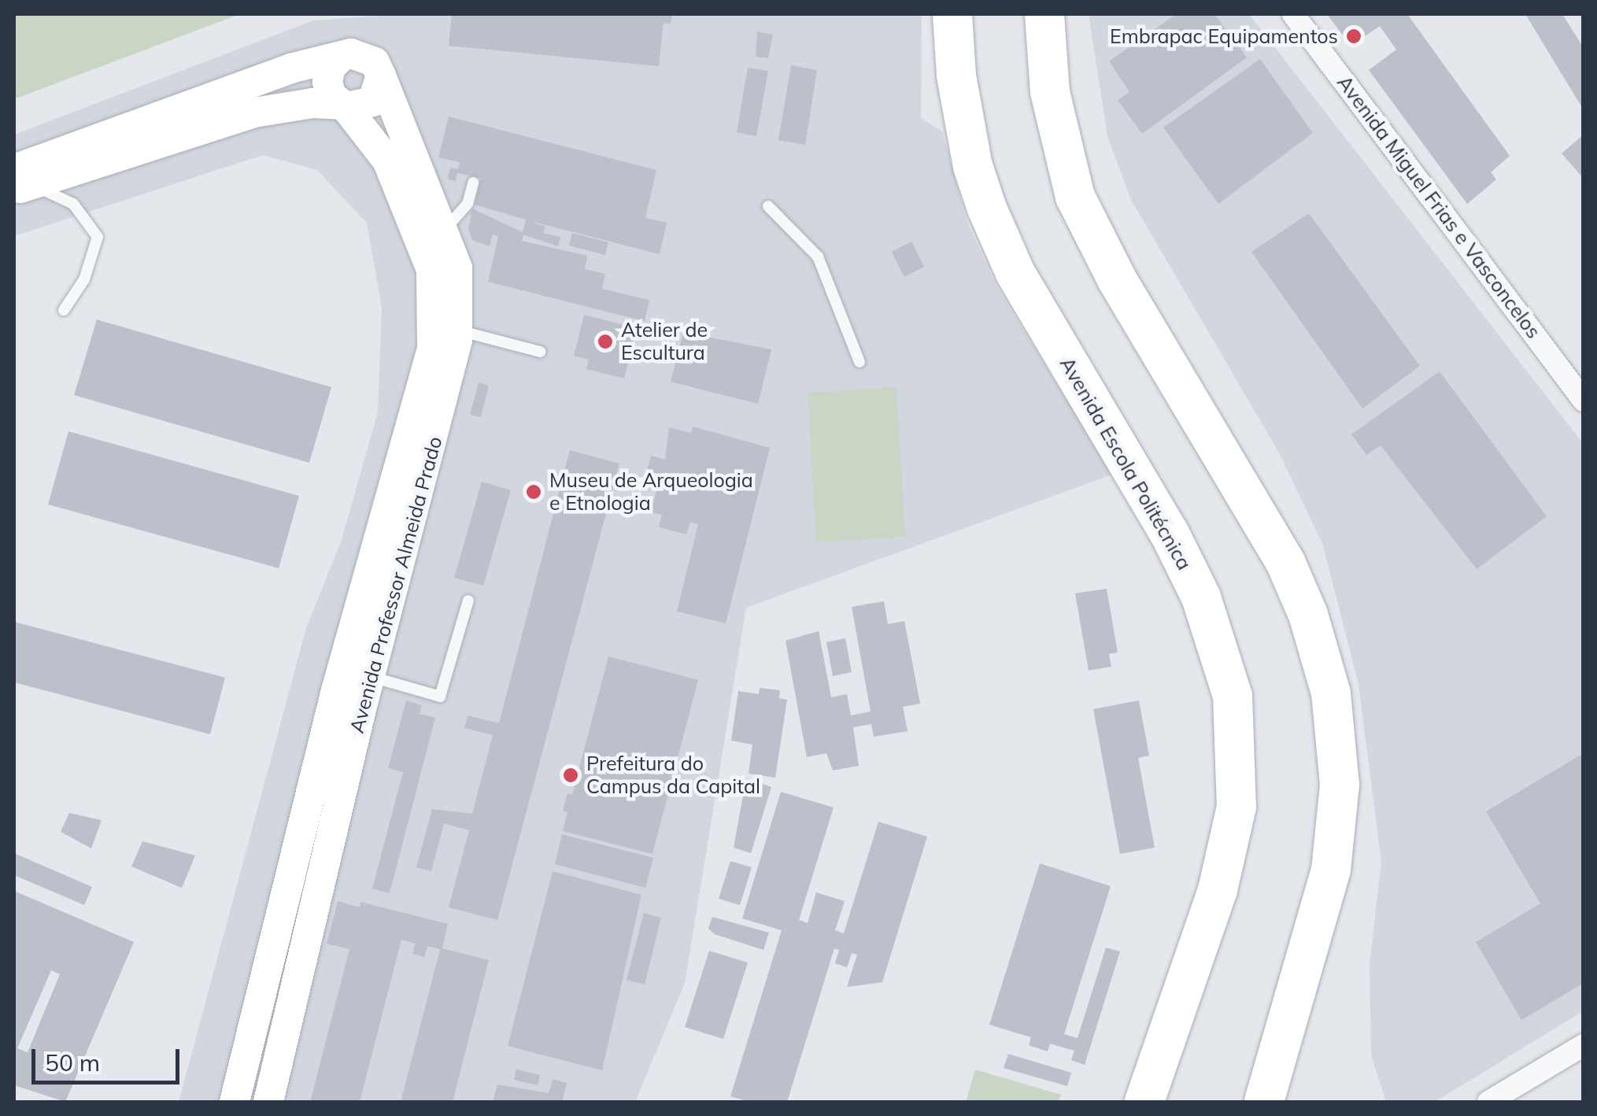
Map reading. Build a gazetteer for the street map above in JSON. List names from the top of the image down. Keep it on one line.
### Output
{"streets":{"highway":["Avenida Escola Politécnica"],"street":["Avenida Miguel Frias e Vasconcelos","Avenida Professor Almeida Prado"]},"places":["Embrapac Equipamentos","Atelier de Escultura","Museu de Arqueologia e Etnologia","Prefeitura do Campus da Capital"],"scale_bar":"50 m"}
